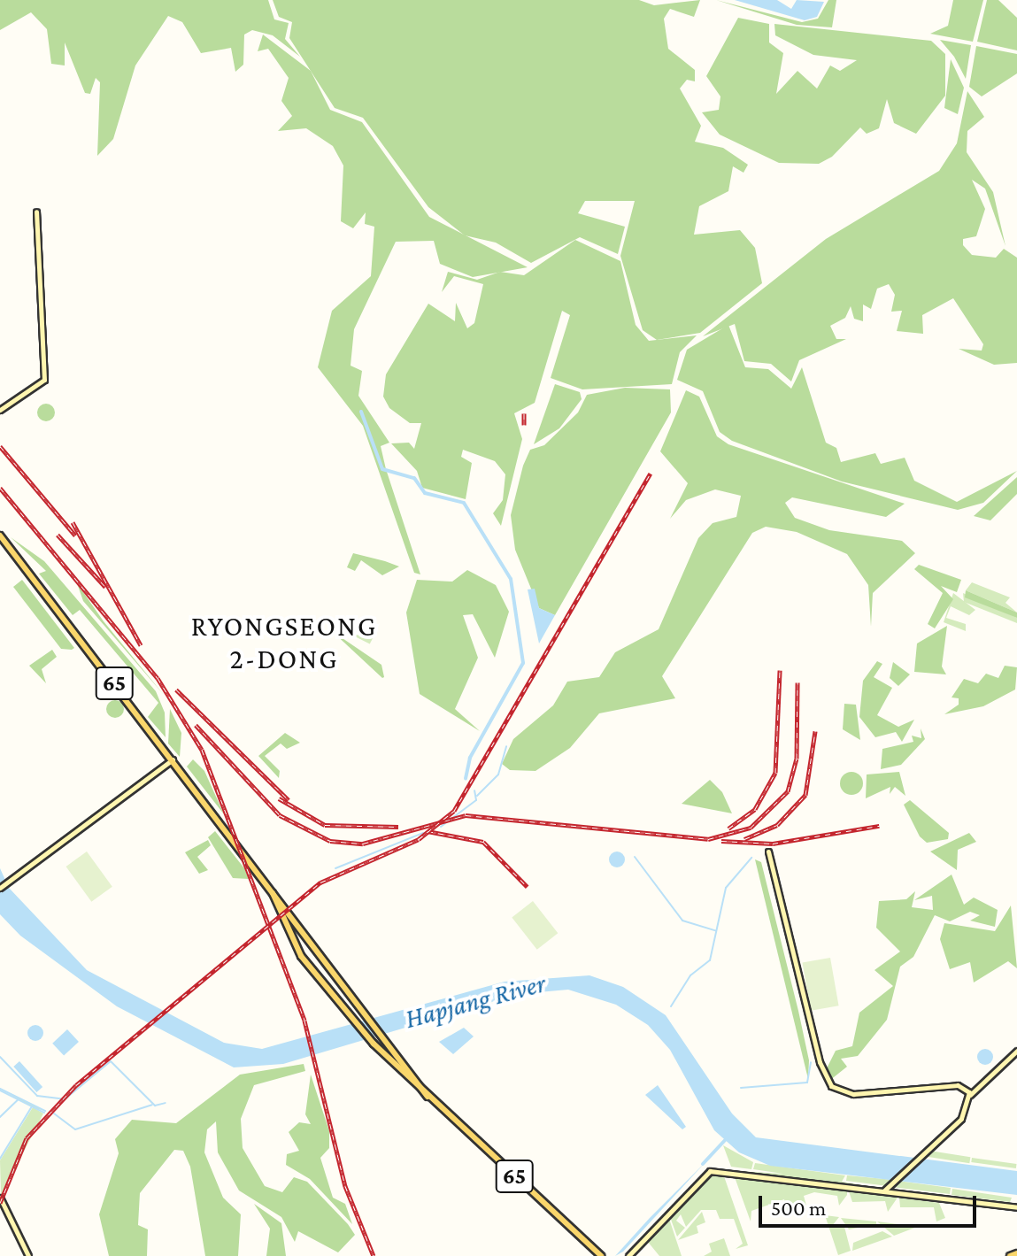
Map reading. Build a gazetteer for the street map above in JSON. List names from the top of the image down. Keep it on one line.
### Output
{"streets":{"main road":["65"]},"districts":["RYONGSEONG 2-DONG"],"water":["Hapjang River"],"scale_bar":"500 m"}
